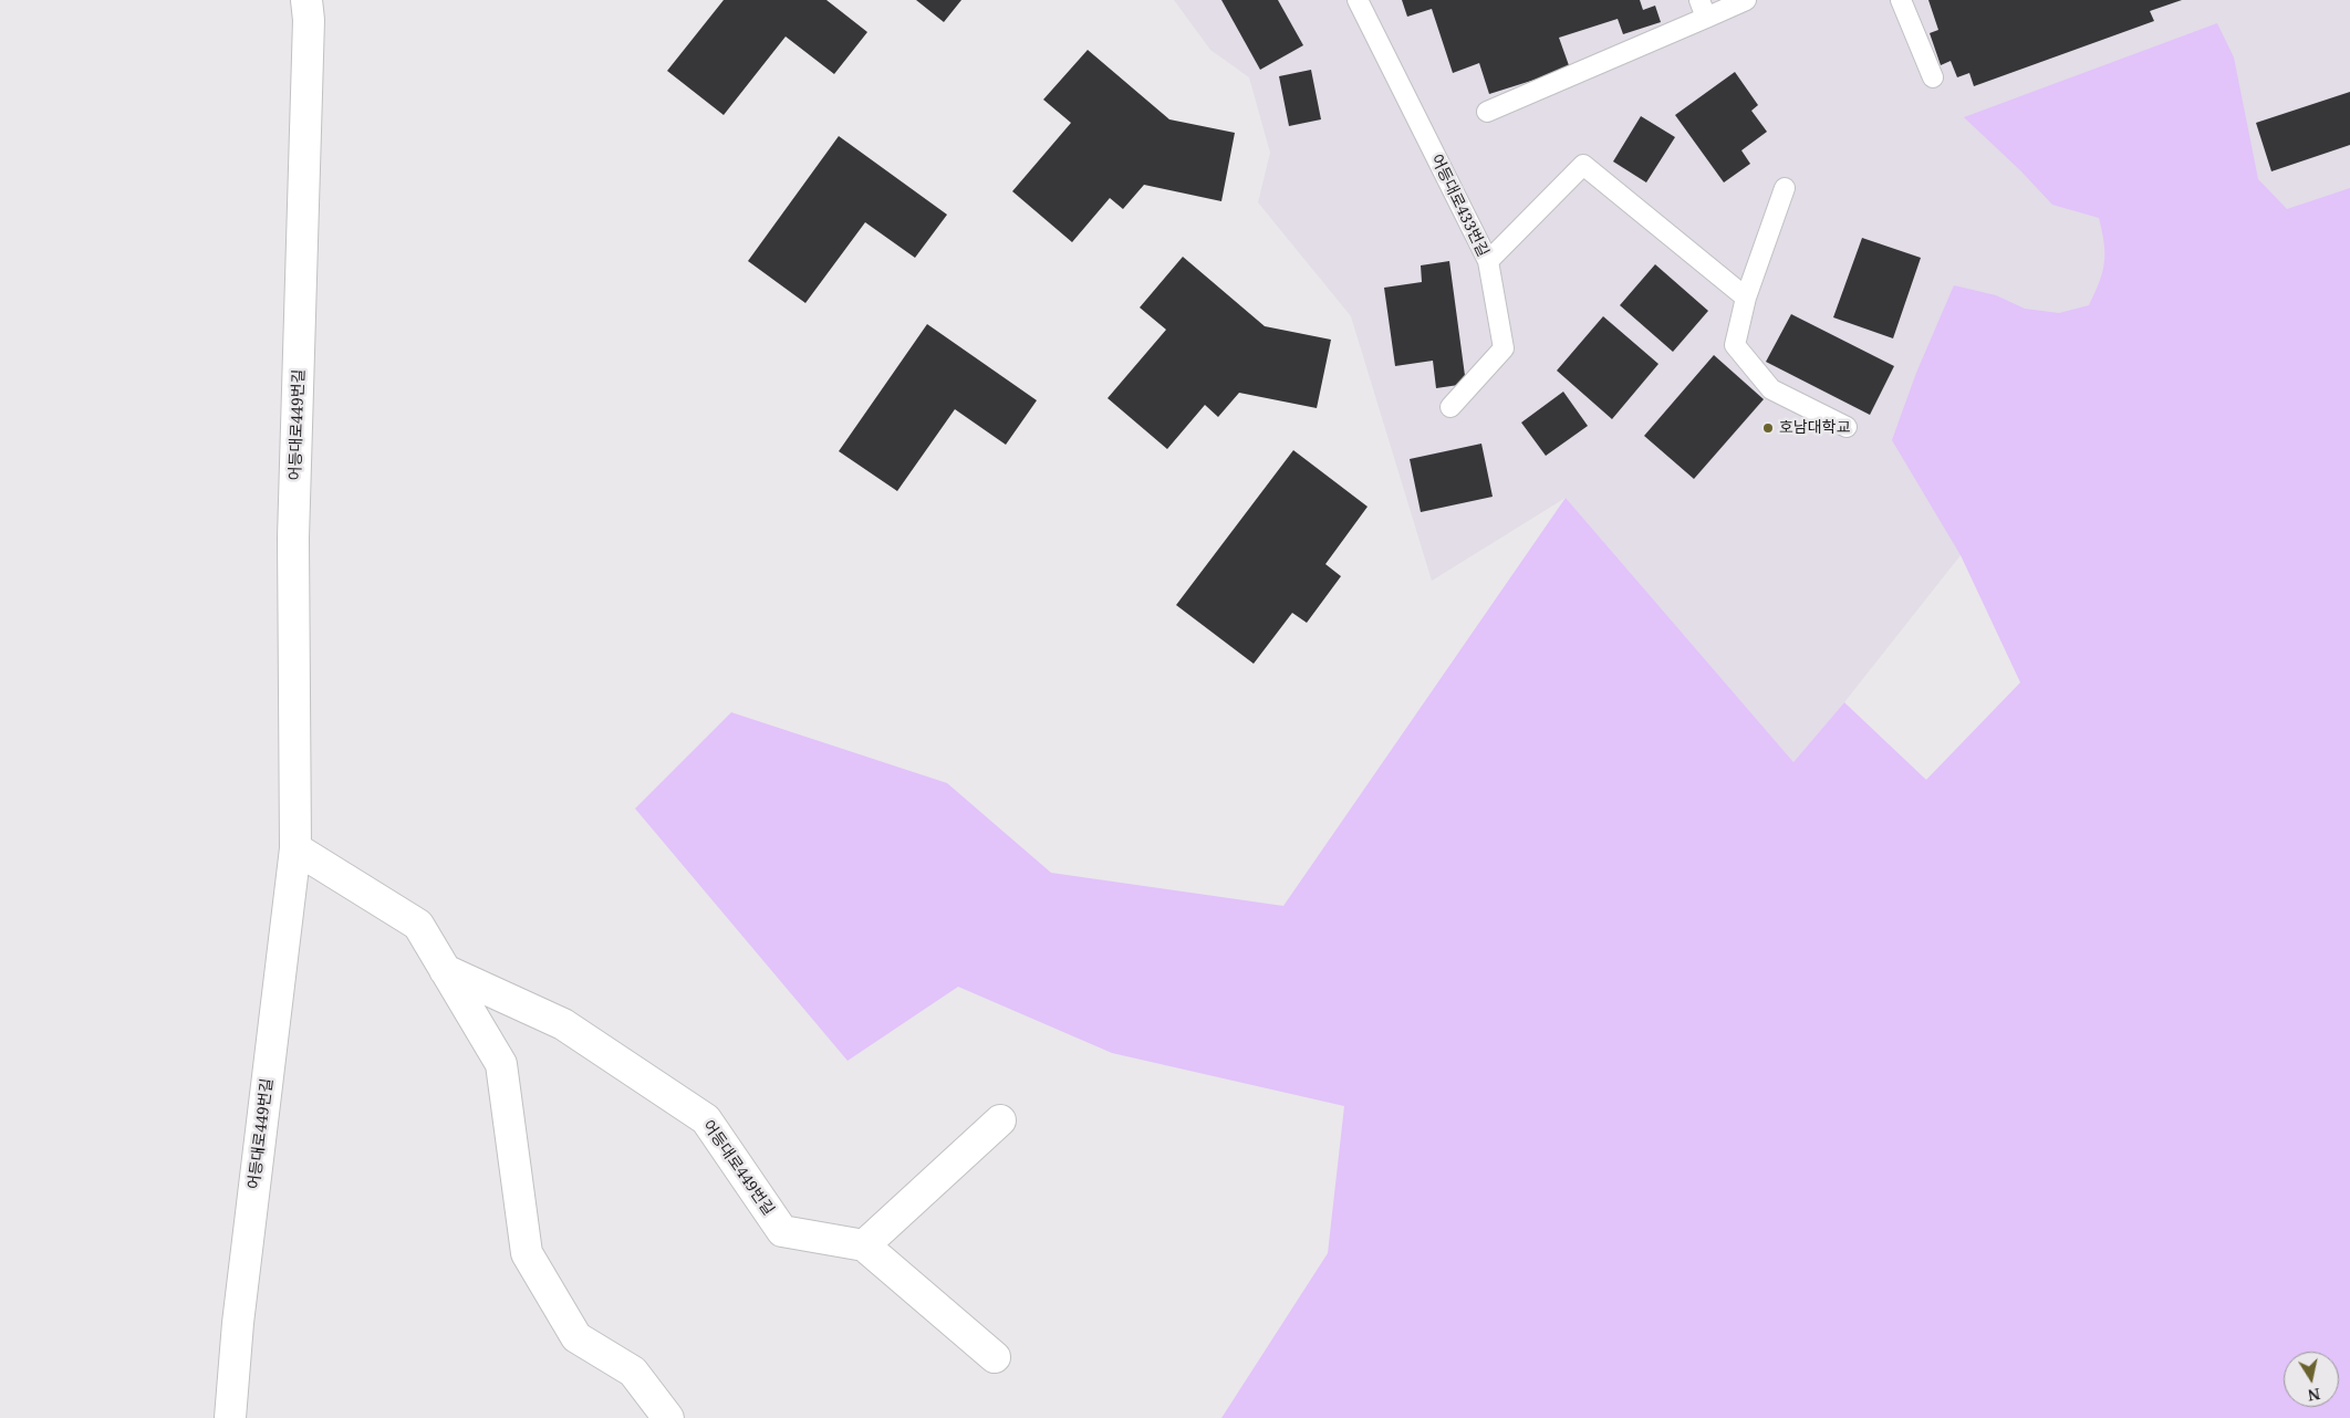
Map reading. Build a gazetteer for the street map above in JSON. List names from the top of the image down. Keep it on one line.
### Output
{"streets":{"street":["어등대로449번길"],"lane":["어등대로433번길"]},"places":["호남대학교"],"north":"bottom"}
